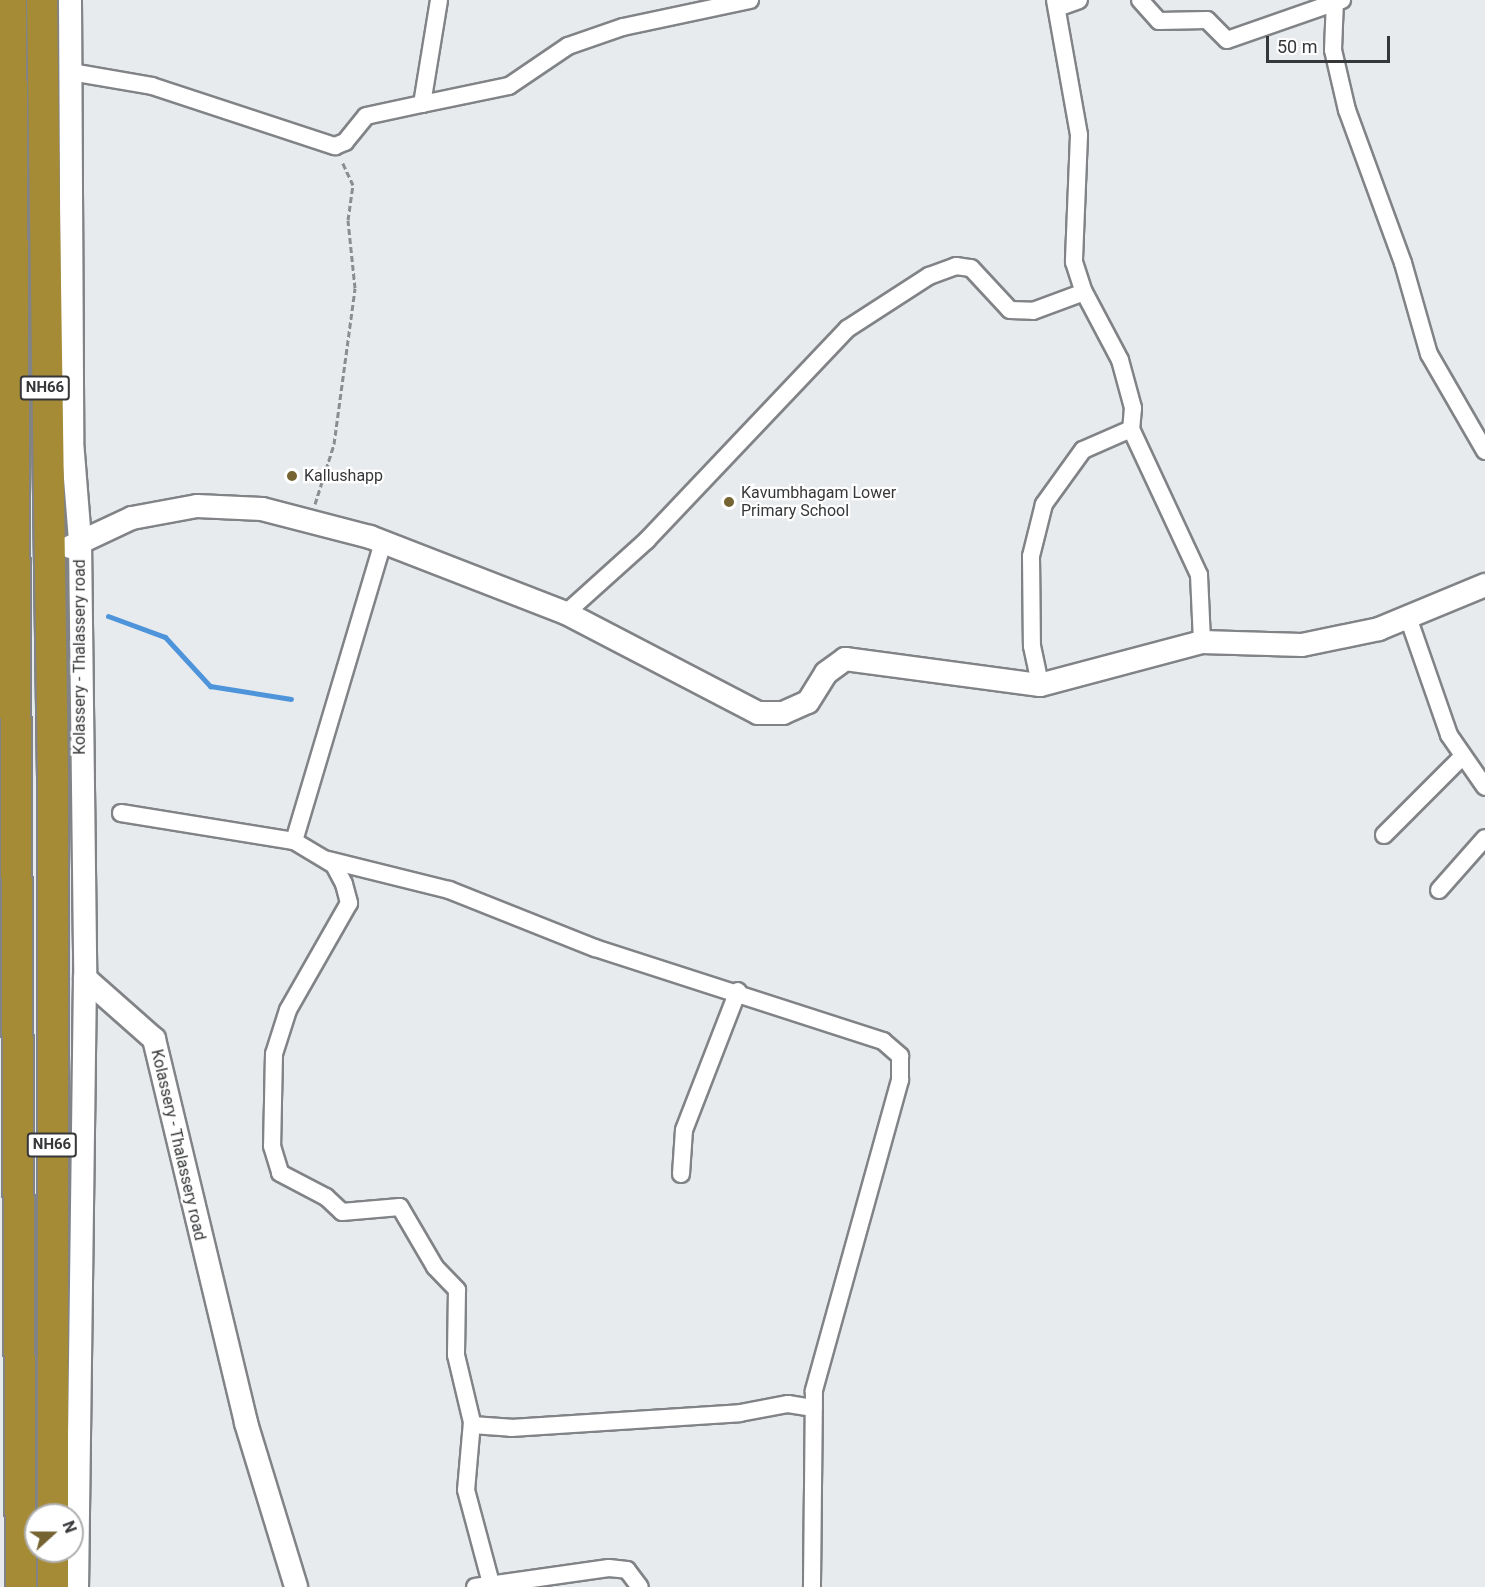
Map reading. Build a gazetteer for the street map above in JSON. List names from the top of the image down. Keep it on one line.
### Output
{"streets":{"highway":["NH66"],"street":["Kolassery - Thalassery road"]},"places":["Kallushapp","Kavumbhagam Lower Primary School"],"scale_bar":"50 m","north":"right"}
